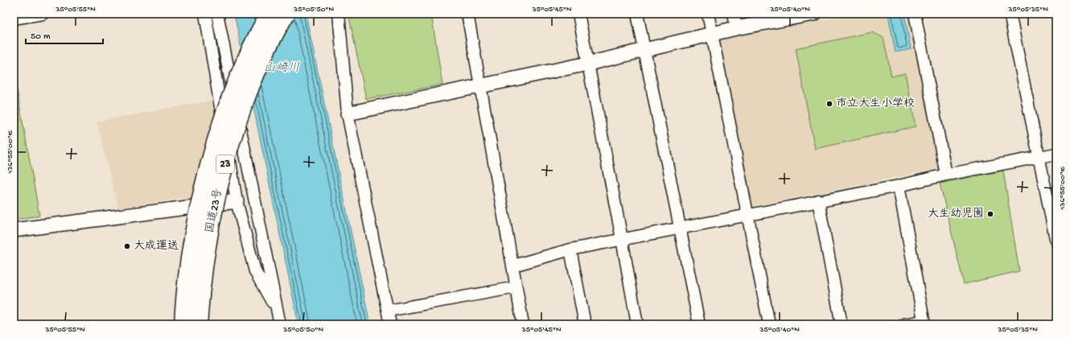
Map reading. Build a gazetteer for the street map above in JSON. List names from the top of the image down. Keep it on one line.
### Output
{"streets":{"highway":["23","国道23号"]},"water":["山崎川"],"places":["市立大生小学校","大生幼児園","大成運送"],"scale_bar":"50 m","coordinates":["35°05'55\"N","35°05'50\"N","35°05'45\"N","35°05'40\"N","35°05'35\"N","136°55'00\"E"]}
